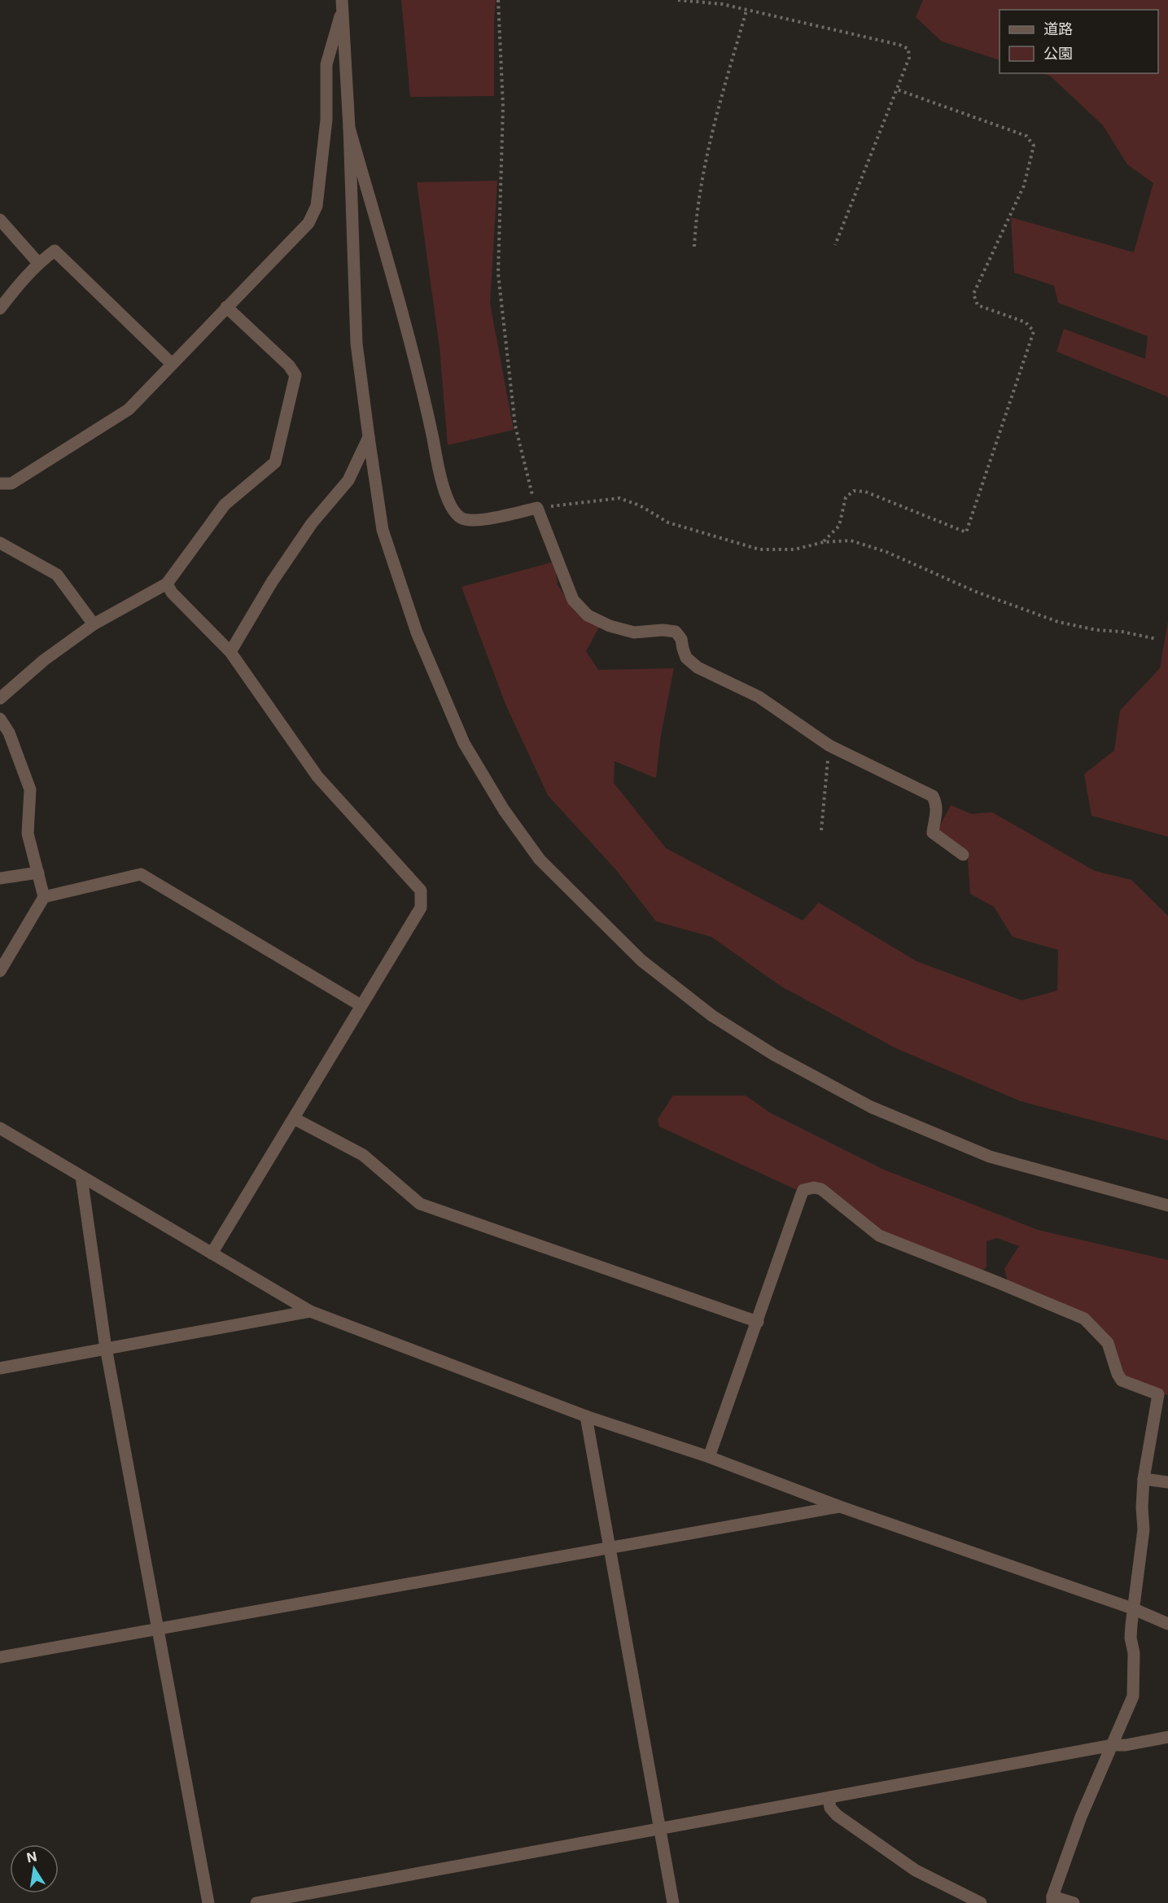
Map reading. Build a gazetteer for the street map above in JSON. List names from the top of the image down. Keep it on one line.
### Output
{"legend":["道路","公園"],"north":"top"}
